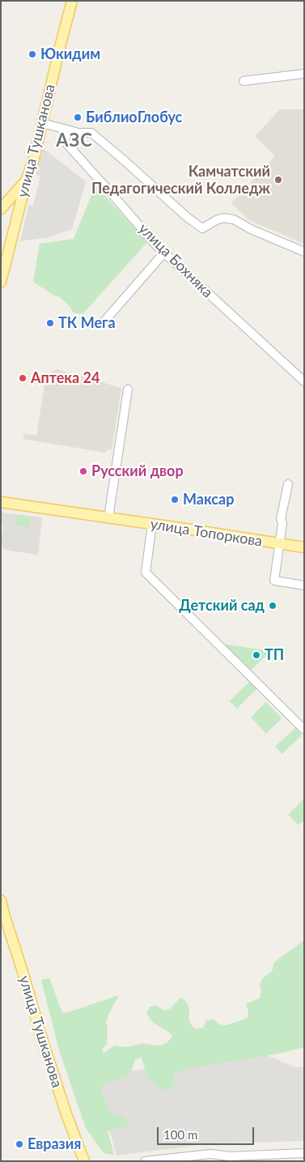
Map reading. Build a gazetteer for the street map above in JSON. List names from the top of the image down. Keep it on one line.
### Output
{"streets":{"main road":["улица Тушканова","улица Топоркова"],"street":["улица Бохняка"]},"districts":["АЗС"],"places":["Юкидим","БиблиоГлобус","Камчатский Педагогический Колледж","ТК Мега","Аптека 24","Русский двор","Максар","Детский сад","ТП","Евразия"],"scale_bar":"100 m"}
